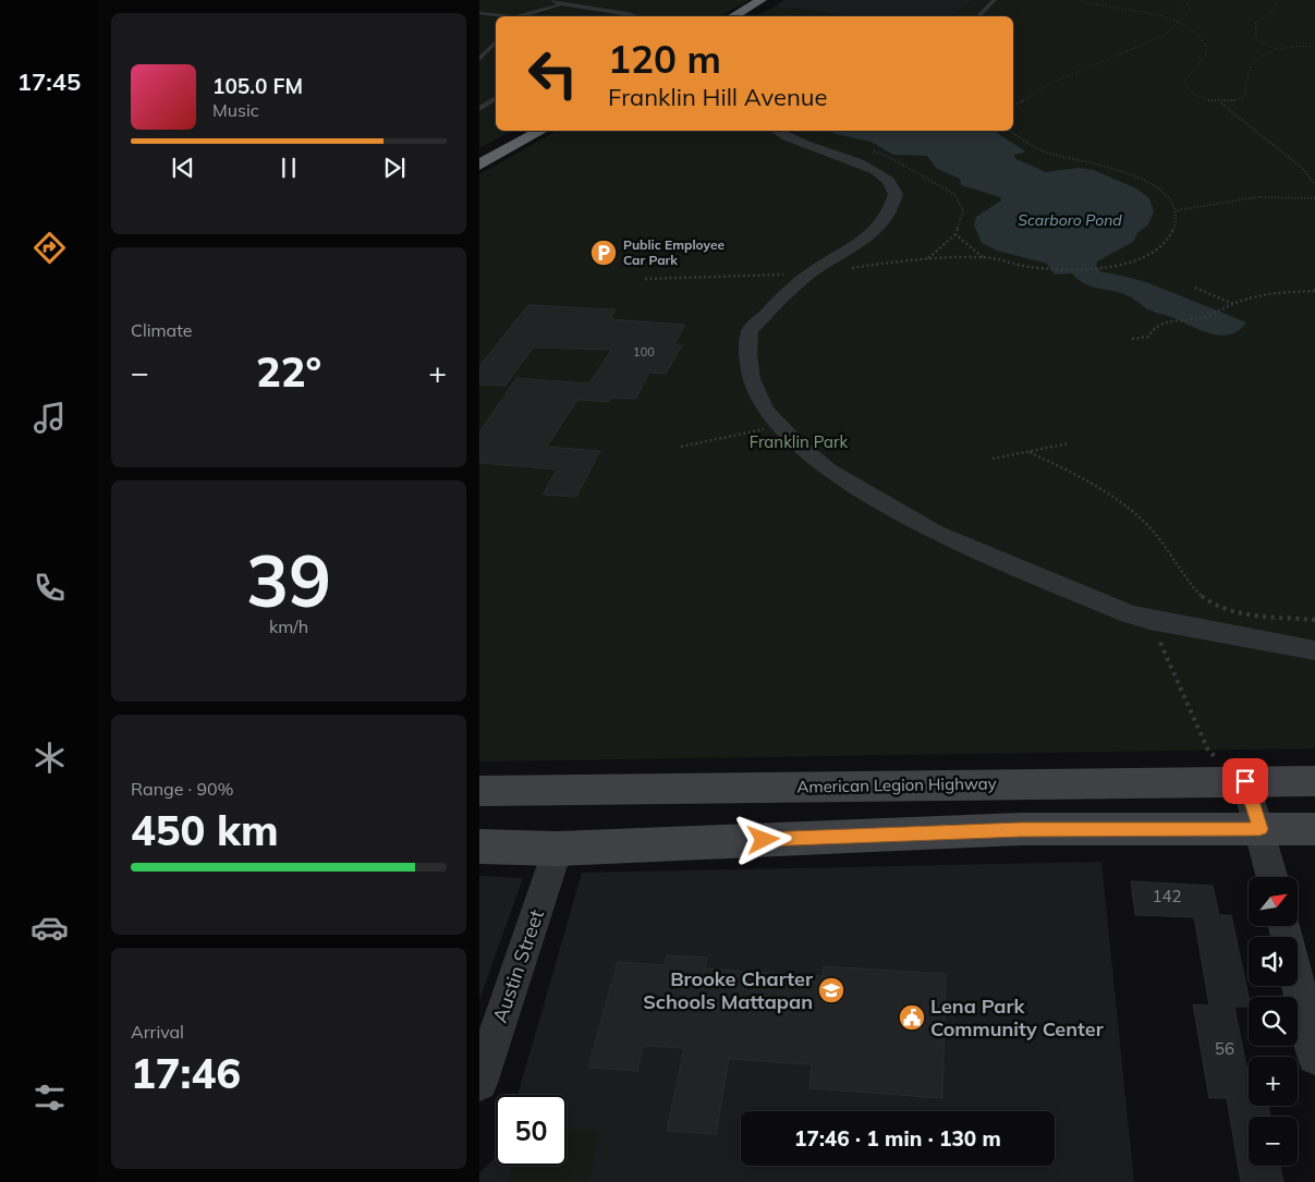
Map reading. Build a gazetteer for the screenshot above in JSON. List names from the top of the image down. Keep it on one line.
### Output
{"streets":{"main road":["American Legion Highway"],"street":["Austin Street"]},"water":["Scarboro Pond"],"parks":["Franklin Park"],"places":{"parking":["Public Employee Car Park"],"school or university":["Brooke Charter Schools Mattapan"],"public building":["Lena Park Community Center"]},"house_numbers":["100","142","56"],"north":"top right","page":{"tabs":"17:45","turn":["120 m","Franklin Hill Avenue"],"song":["105.0 FM","Music"],"tile":["Climate",["39","km/h"],["Range · 90%","450 km"],["Arrival","17:46"]],"heat":["−","22°","+"],"map_buttons":["+","−"],"limit":"50","trip":"17:46 · 1 min · 130 m"}}
